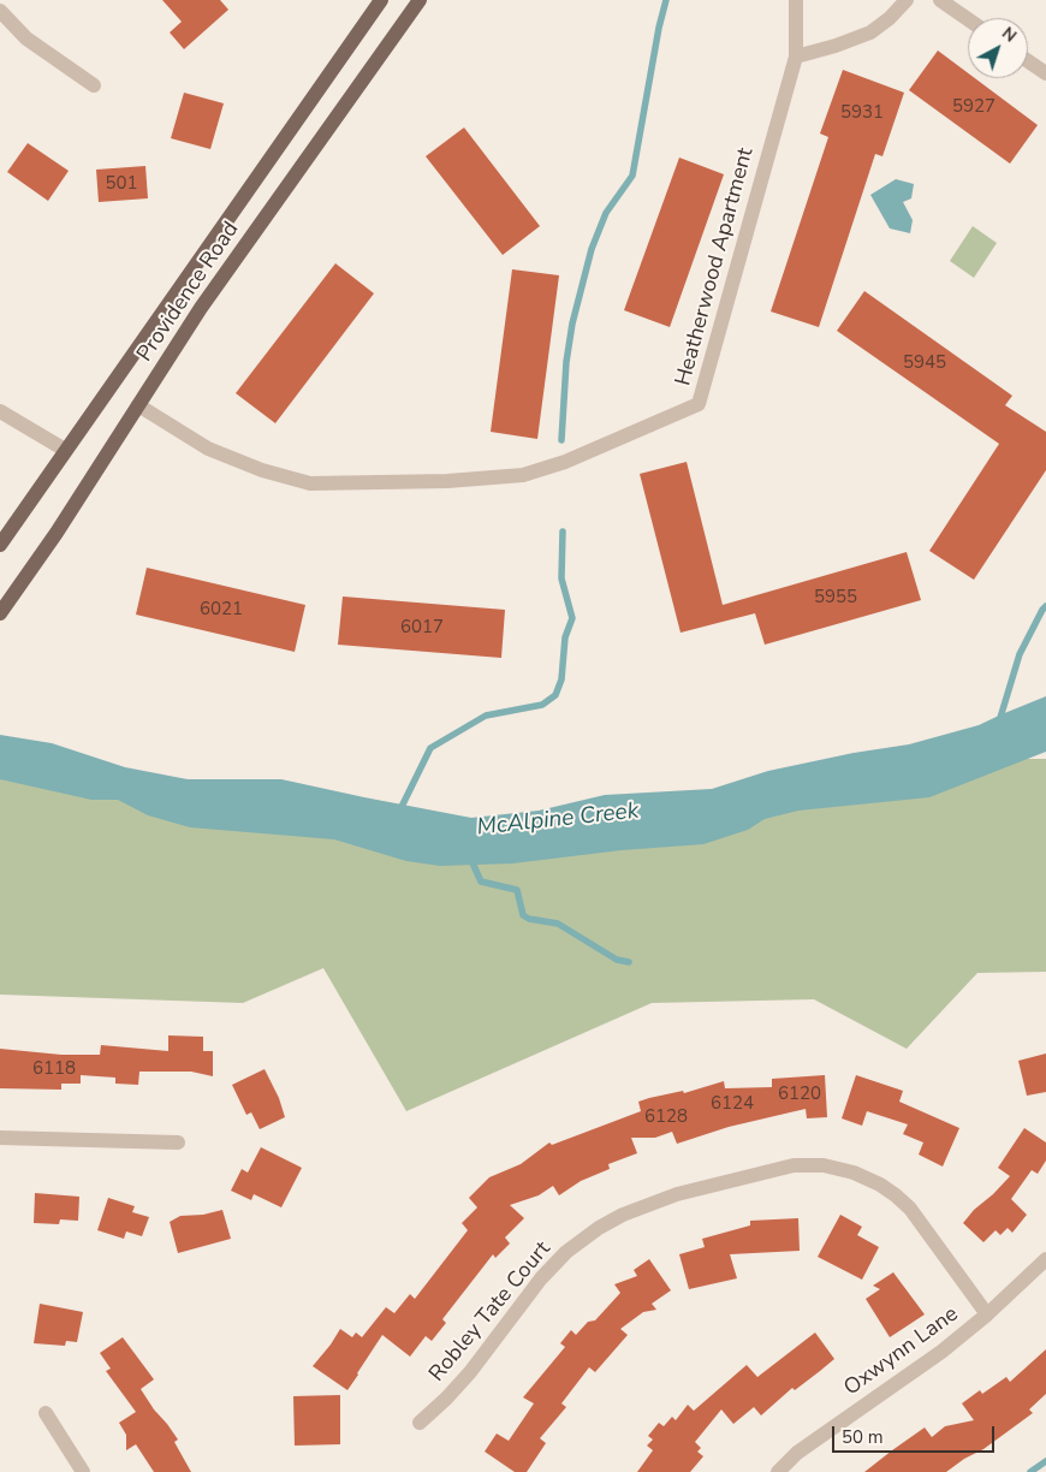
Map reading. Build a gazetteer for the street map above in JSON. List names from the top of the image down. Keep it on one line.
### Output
{"streets":{"main road":["Providence Road"],"street":["Heatherwood Apartment","Robley Tate Court","Oxwynn Lane"]},"crossings":[["Heatherwood Apartment","Providence Road"],["Robley Tate Court","Oxwynn Lane"]],"water":["McAlpine Creek"],"house_numbers":["5927","5931","501","5945","5955","6021","6017","6118","6120","6124","6128"],"scale_bar":"50 m","north":"top right"}
